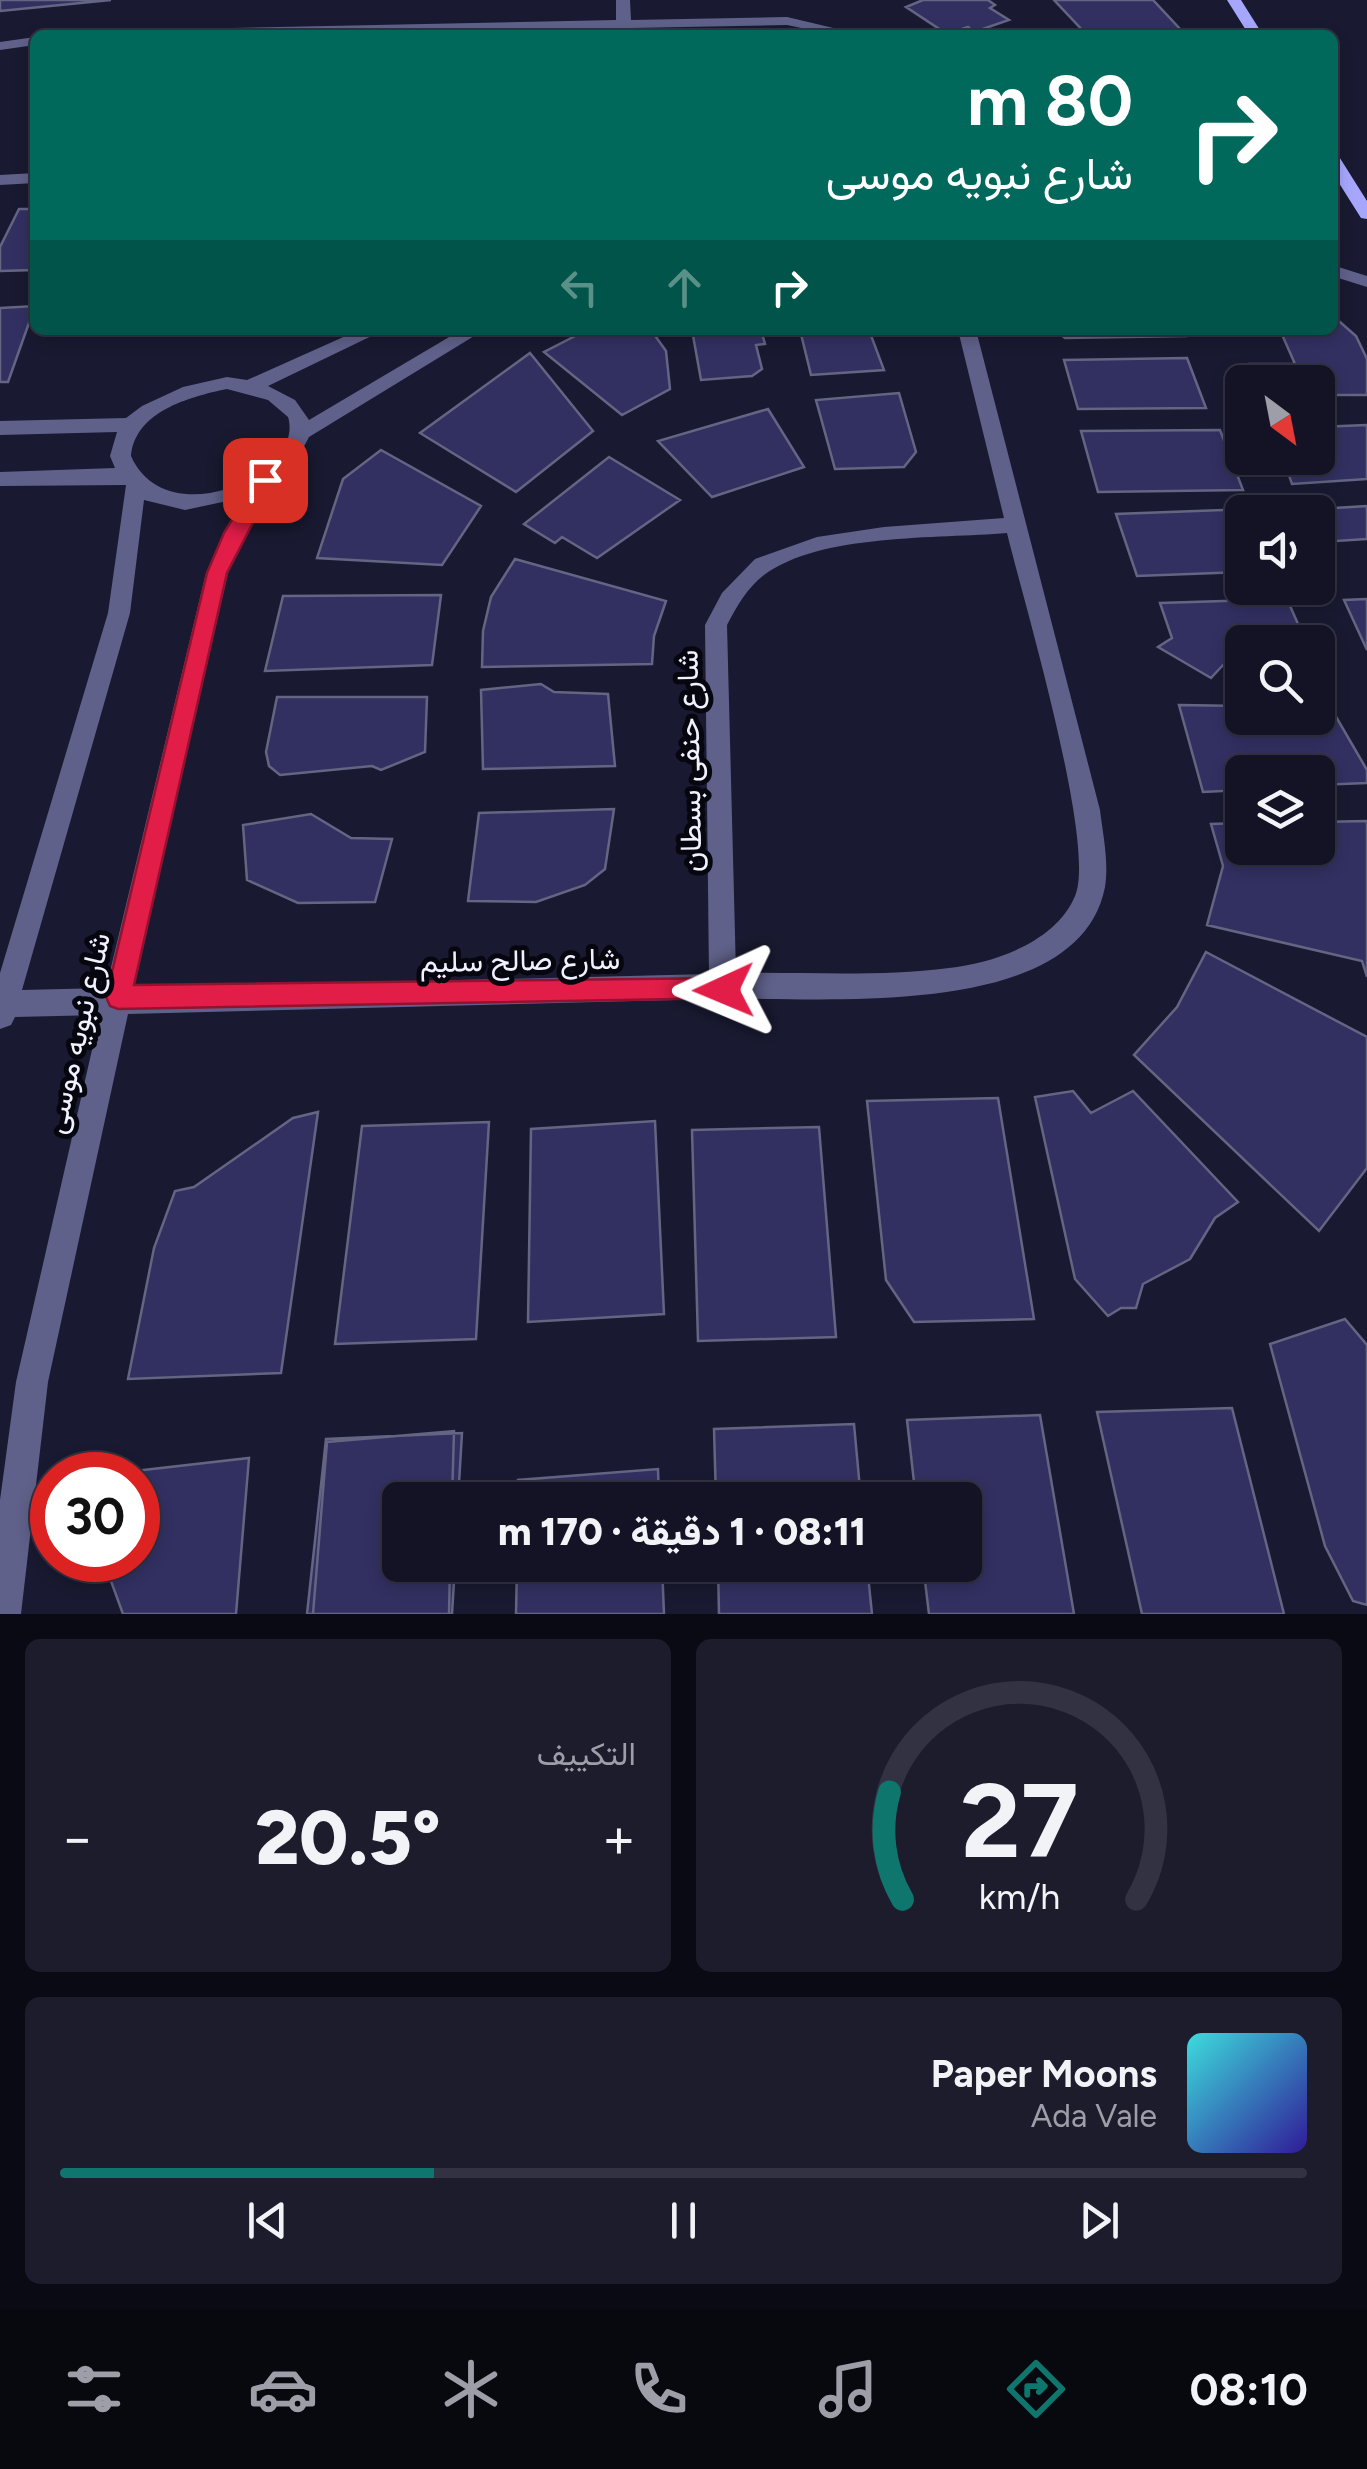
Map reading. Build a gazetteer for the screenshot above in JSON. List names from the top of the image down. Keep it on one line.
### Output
{"streets":{"street":["شارع حنفى بسطان","شارع صالح سليم","شارع نبويه موسى"]},"crossings":[["شارع حنفى بسطان","شارع صالح سليم"],["شارع صالح سليم","شارع نبويه موسى"]],"north":"bottom right","page":{"turn":["80 m","شارع نبويه موسى"],"limit":"30","trip":"08:11 · 1 دقيقة · 170 m","tile":"التكييف","heat":["−","20.5°","+"],"song":["Paper Moons","Ada Vale"],"tabs":"08:10","gauge":["27","km/h"]}}
